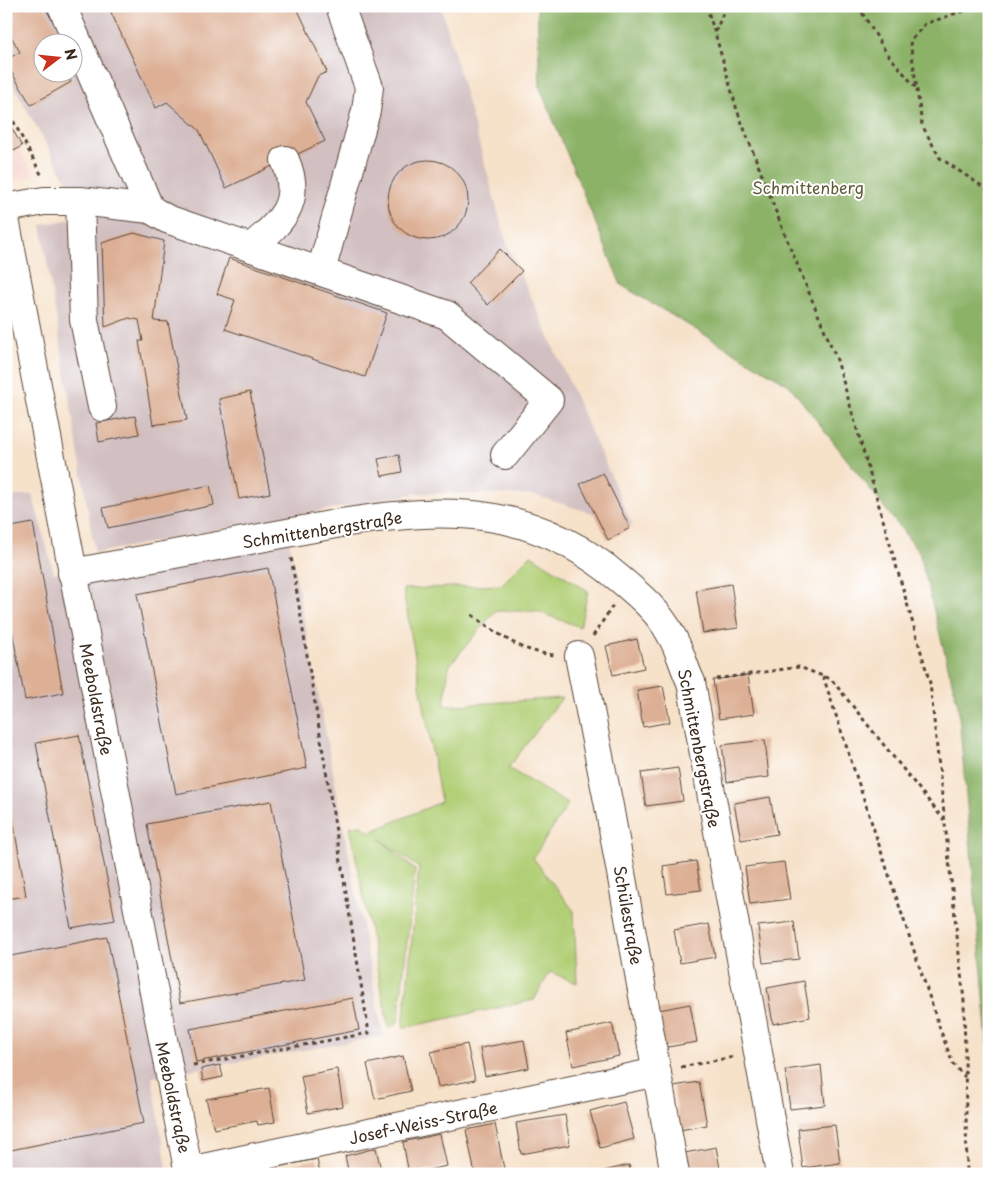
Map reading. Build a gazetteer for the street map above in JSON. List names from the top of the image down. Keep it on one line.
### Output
{"streets":{"street":["Schmittenbergstraße","Meeboldstraße","Schülestraße","Josef-Weiss-Straße"]},"crossings":[["Schmittenbergstraße","Meeboldstraße"],["Meeboldstraße","Josef-Weiss-Straße"],["Schülestraße","Josef-Weiss-Straße"]],"parks":["Schmittenberg"],"north":"right"}
